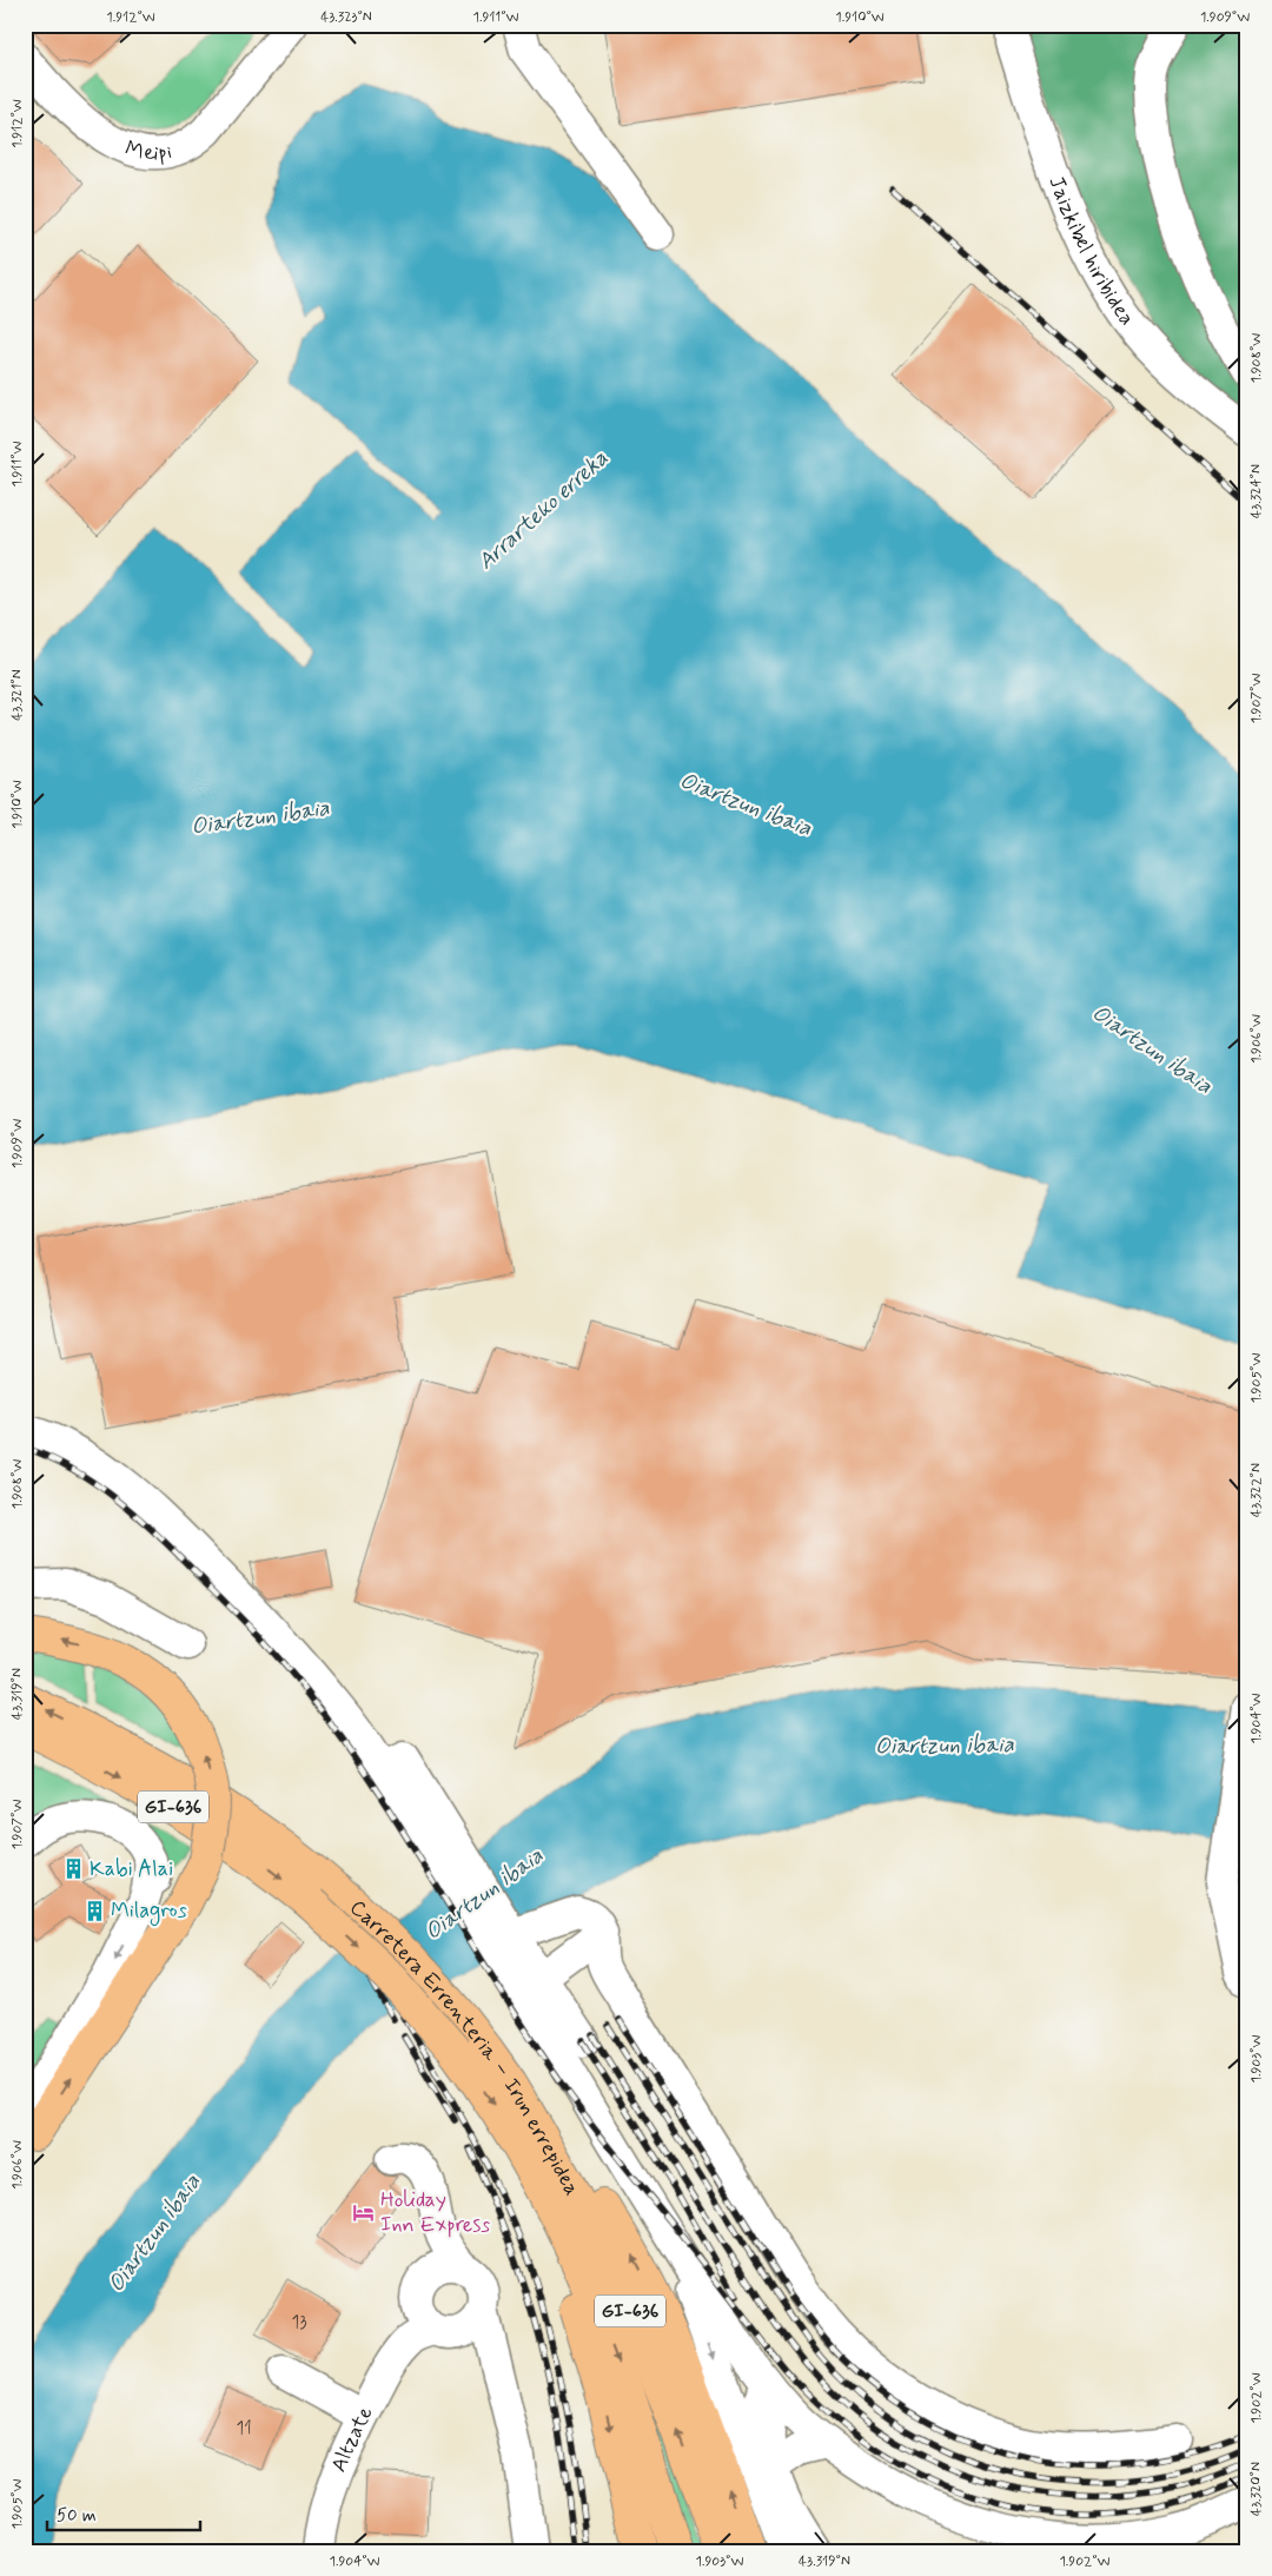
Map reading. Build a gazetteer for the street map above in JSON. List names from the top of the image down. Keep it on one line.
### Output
{"streets":{"main road":["GI-636","Carretera Errenteria – Irun errepidea"],"street":["Meipi","Jaizkibel hiribidea","Altzate"]},"water":["Arrarteko erreka","Oiartzun ibaia"],"places":{"building":["Kabi Alai","Milagros"],"hotel":["Holiday Inn Express"]},"house_numbers":["13","11"],"scale_bar":"50 m","coordinates":["1.912°W","43.323°N","1.911°W","1.910°W","1.909°W","1.908°W","43.324°N","43.321°N","1.907°W","1.906°W","1.905°W","43.322°N","43.319°N","1.904°W","1.903°W","1.902°W","43.320°N"]}
